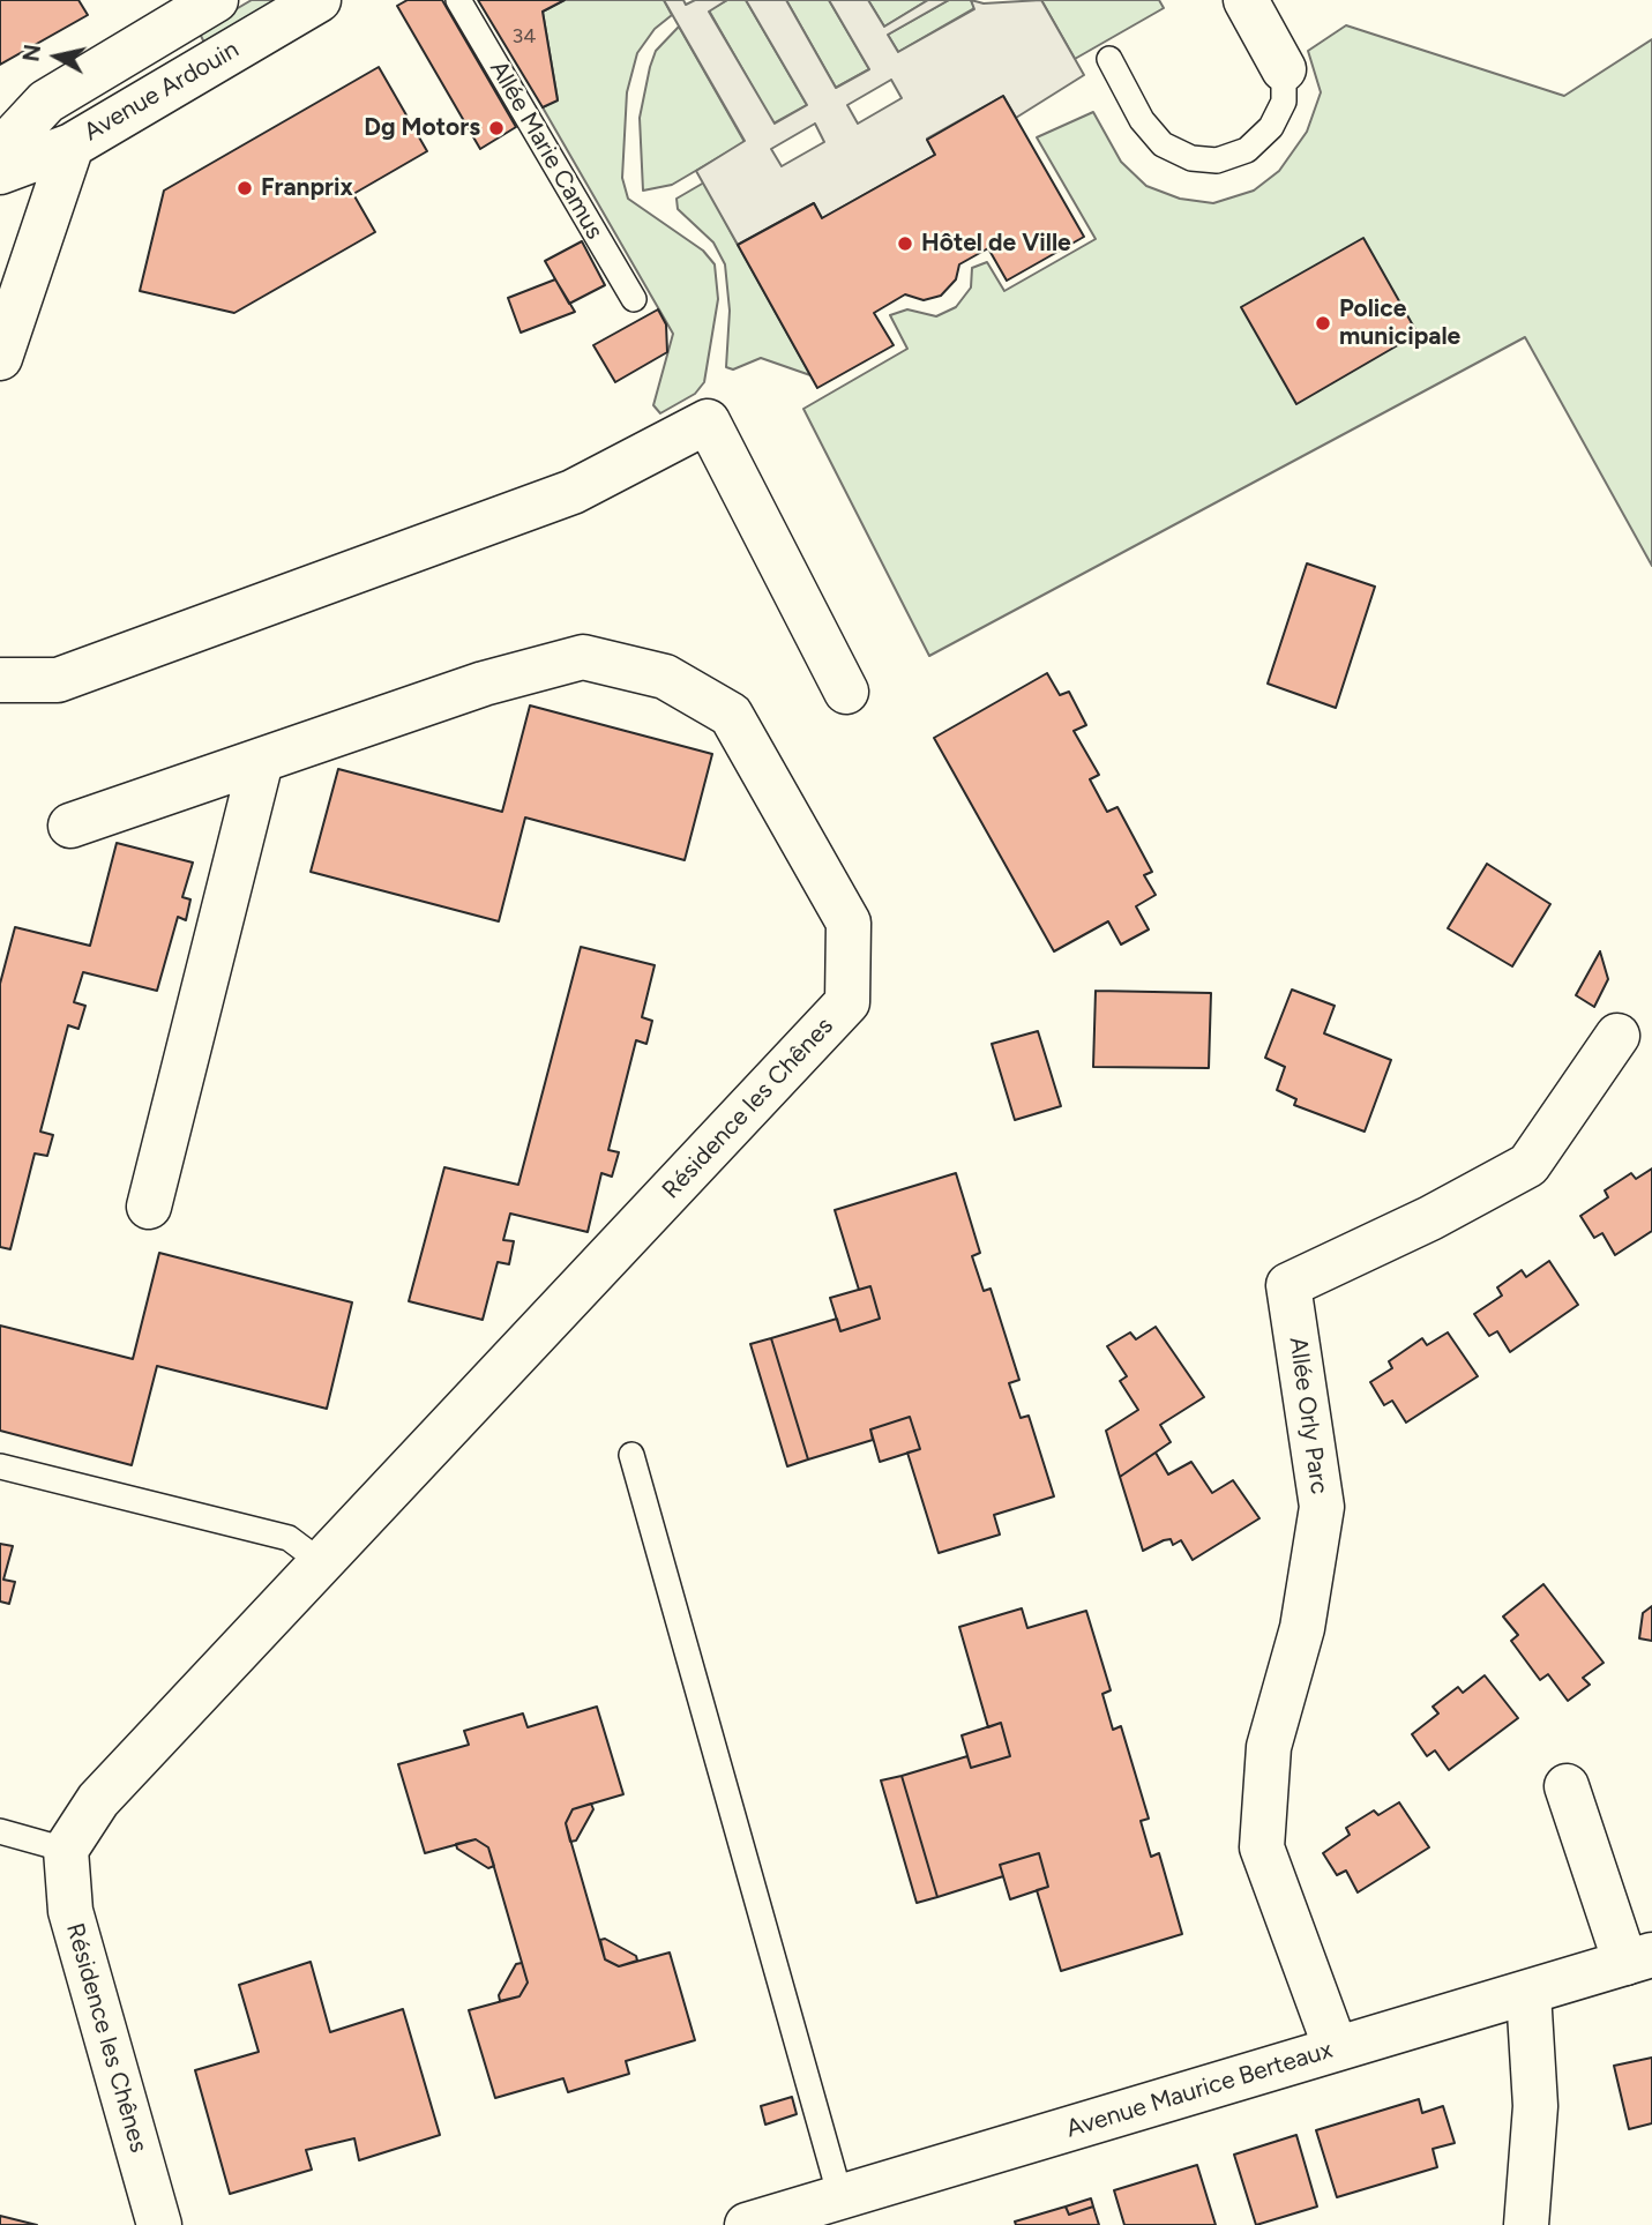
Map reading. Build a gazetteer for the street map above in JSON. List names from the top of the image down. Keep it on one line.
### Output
{"streets":{"street":["Avenue Ardouin","Résidence les Chênes","Allée Orly Parc","Avenue Maurice Berteaux"],"lane":["Allée Marie Camus"]},"crossings":[["Allée Orly Parc","Avenue Maurice Berteaux"]],"places":["Dg Motors","Franprix","Hôtel de Ville","Police municipale"],"house_numbers":["34"],"north":"left"}
